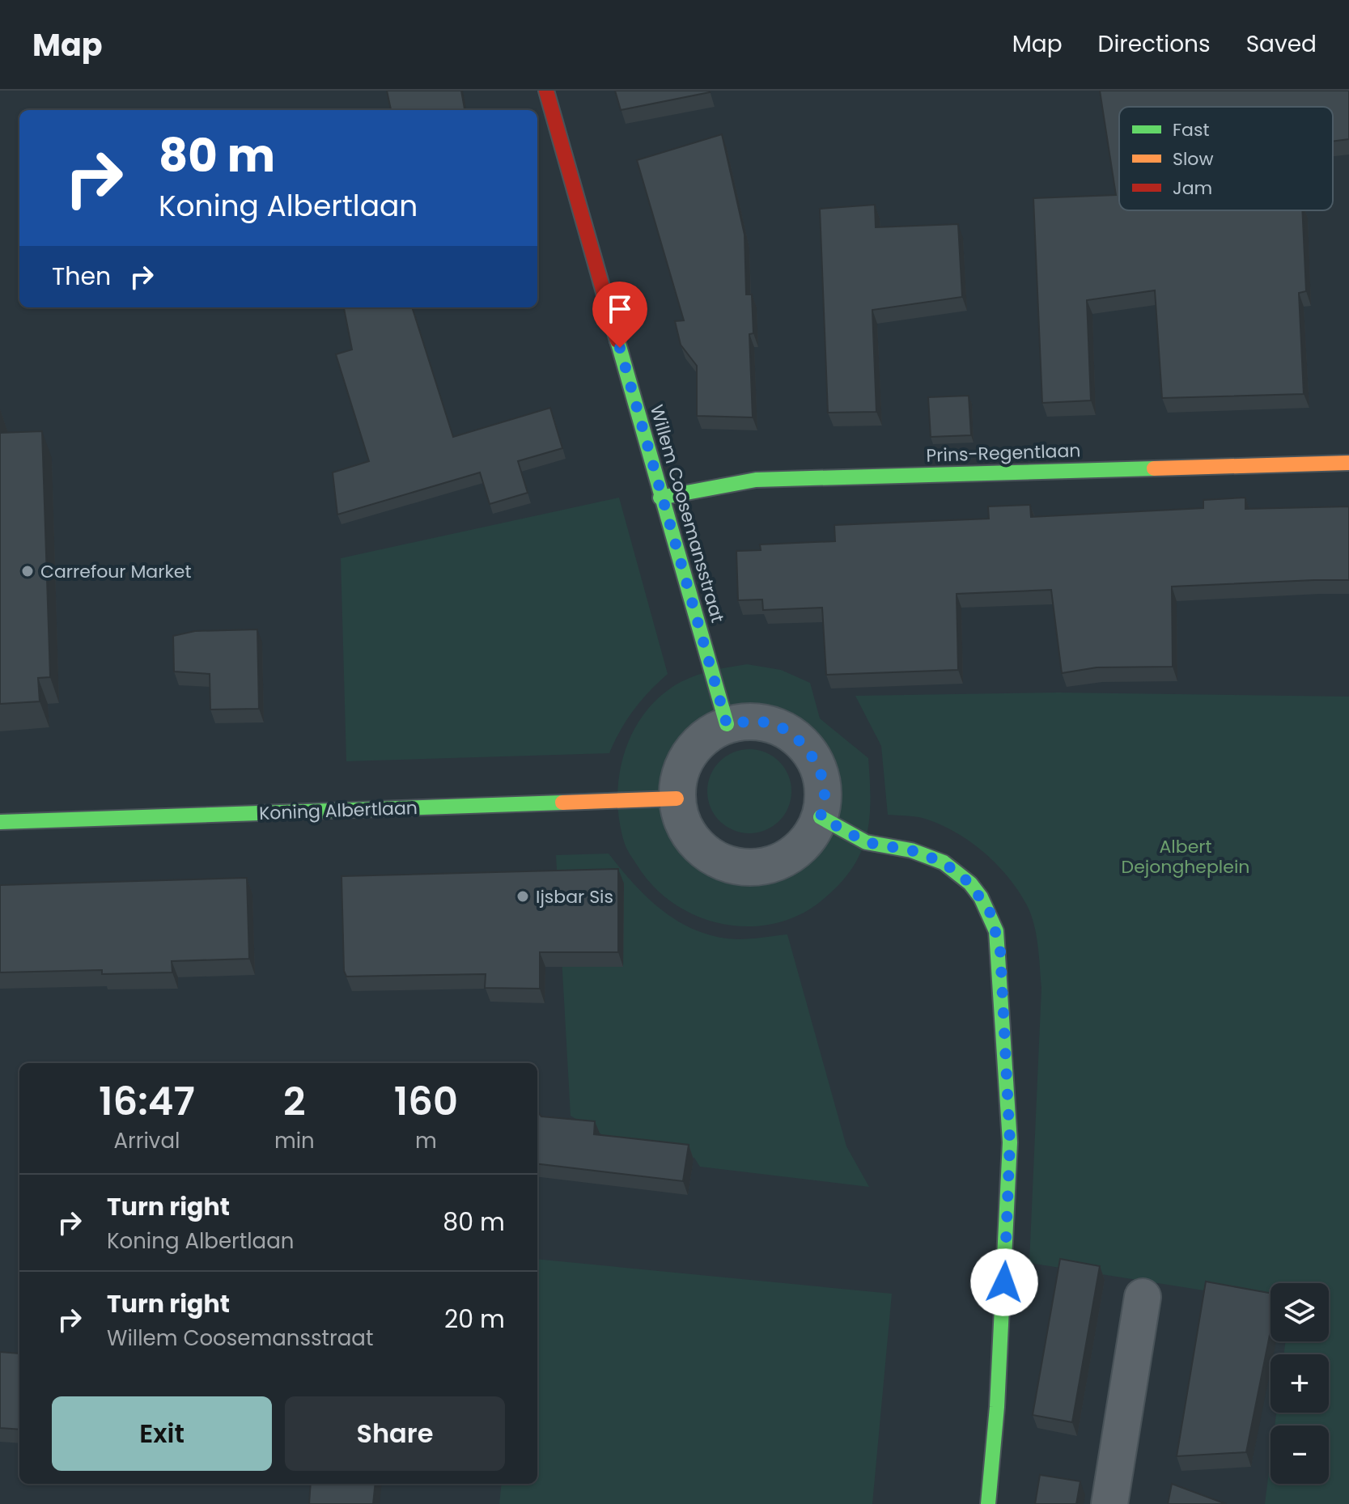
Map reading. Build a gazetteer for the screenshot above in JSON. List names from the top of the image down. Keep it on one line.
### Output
{"streets":{"street":["Prins-Regentlaan","Willem Coosemansstraat","Koning Albertlaan"]},"crossings":[["Prins-Regentlaan","Willem Coosemansstraat"],["Willem Coosemansstraat","Koning Albertlaan"]],"parks":["Albert Dejongheplein"],"places":["Carrefour Market","Ijsbar Sis"],"legend":["Fast","Slow","Jam"],"page":{"header":"Map","nav":["Map","Directions","Saved"],"turn":["80 m","Koning Albertlaan"],"then":"Then","eta":["16:47","Arrival","2","min","160","m"],"list":[{"name":"Turn right","note":"Koning Albertlaan","value":"80 m"},{"name":"Turn right","note":"Willem Coosemansstraat","value":"20 m"}],"map_buttons":["+","−"],"buttons":["Exit","Share"]}}
